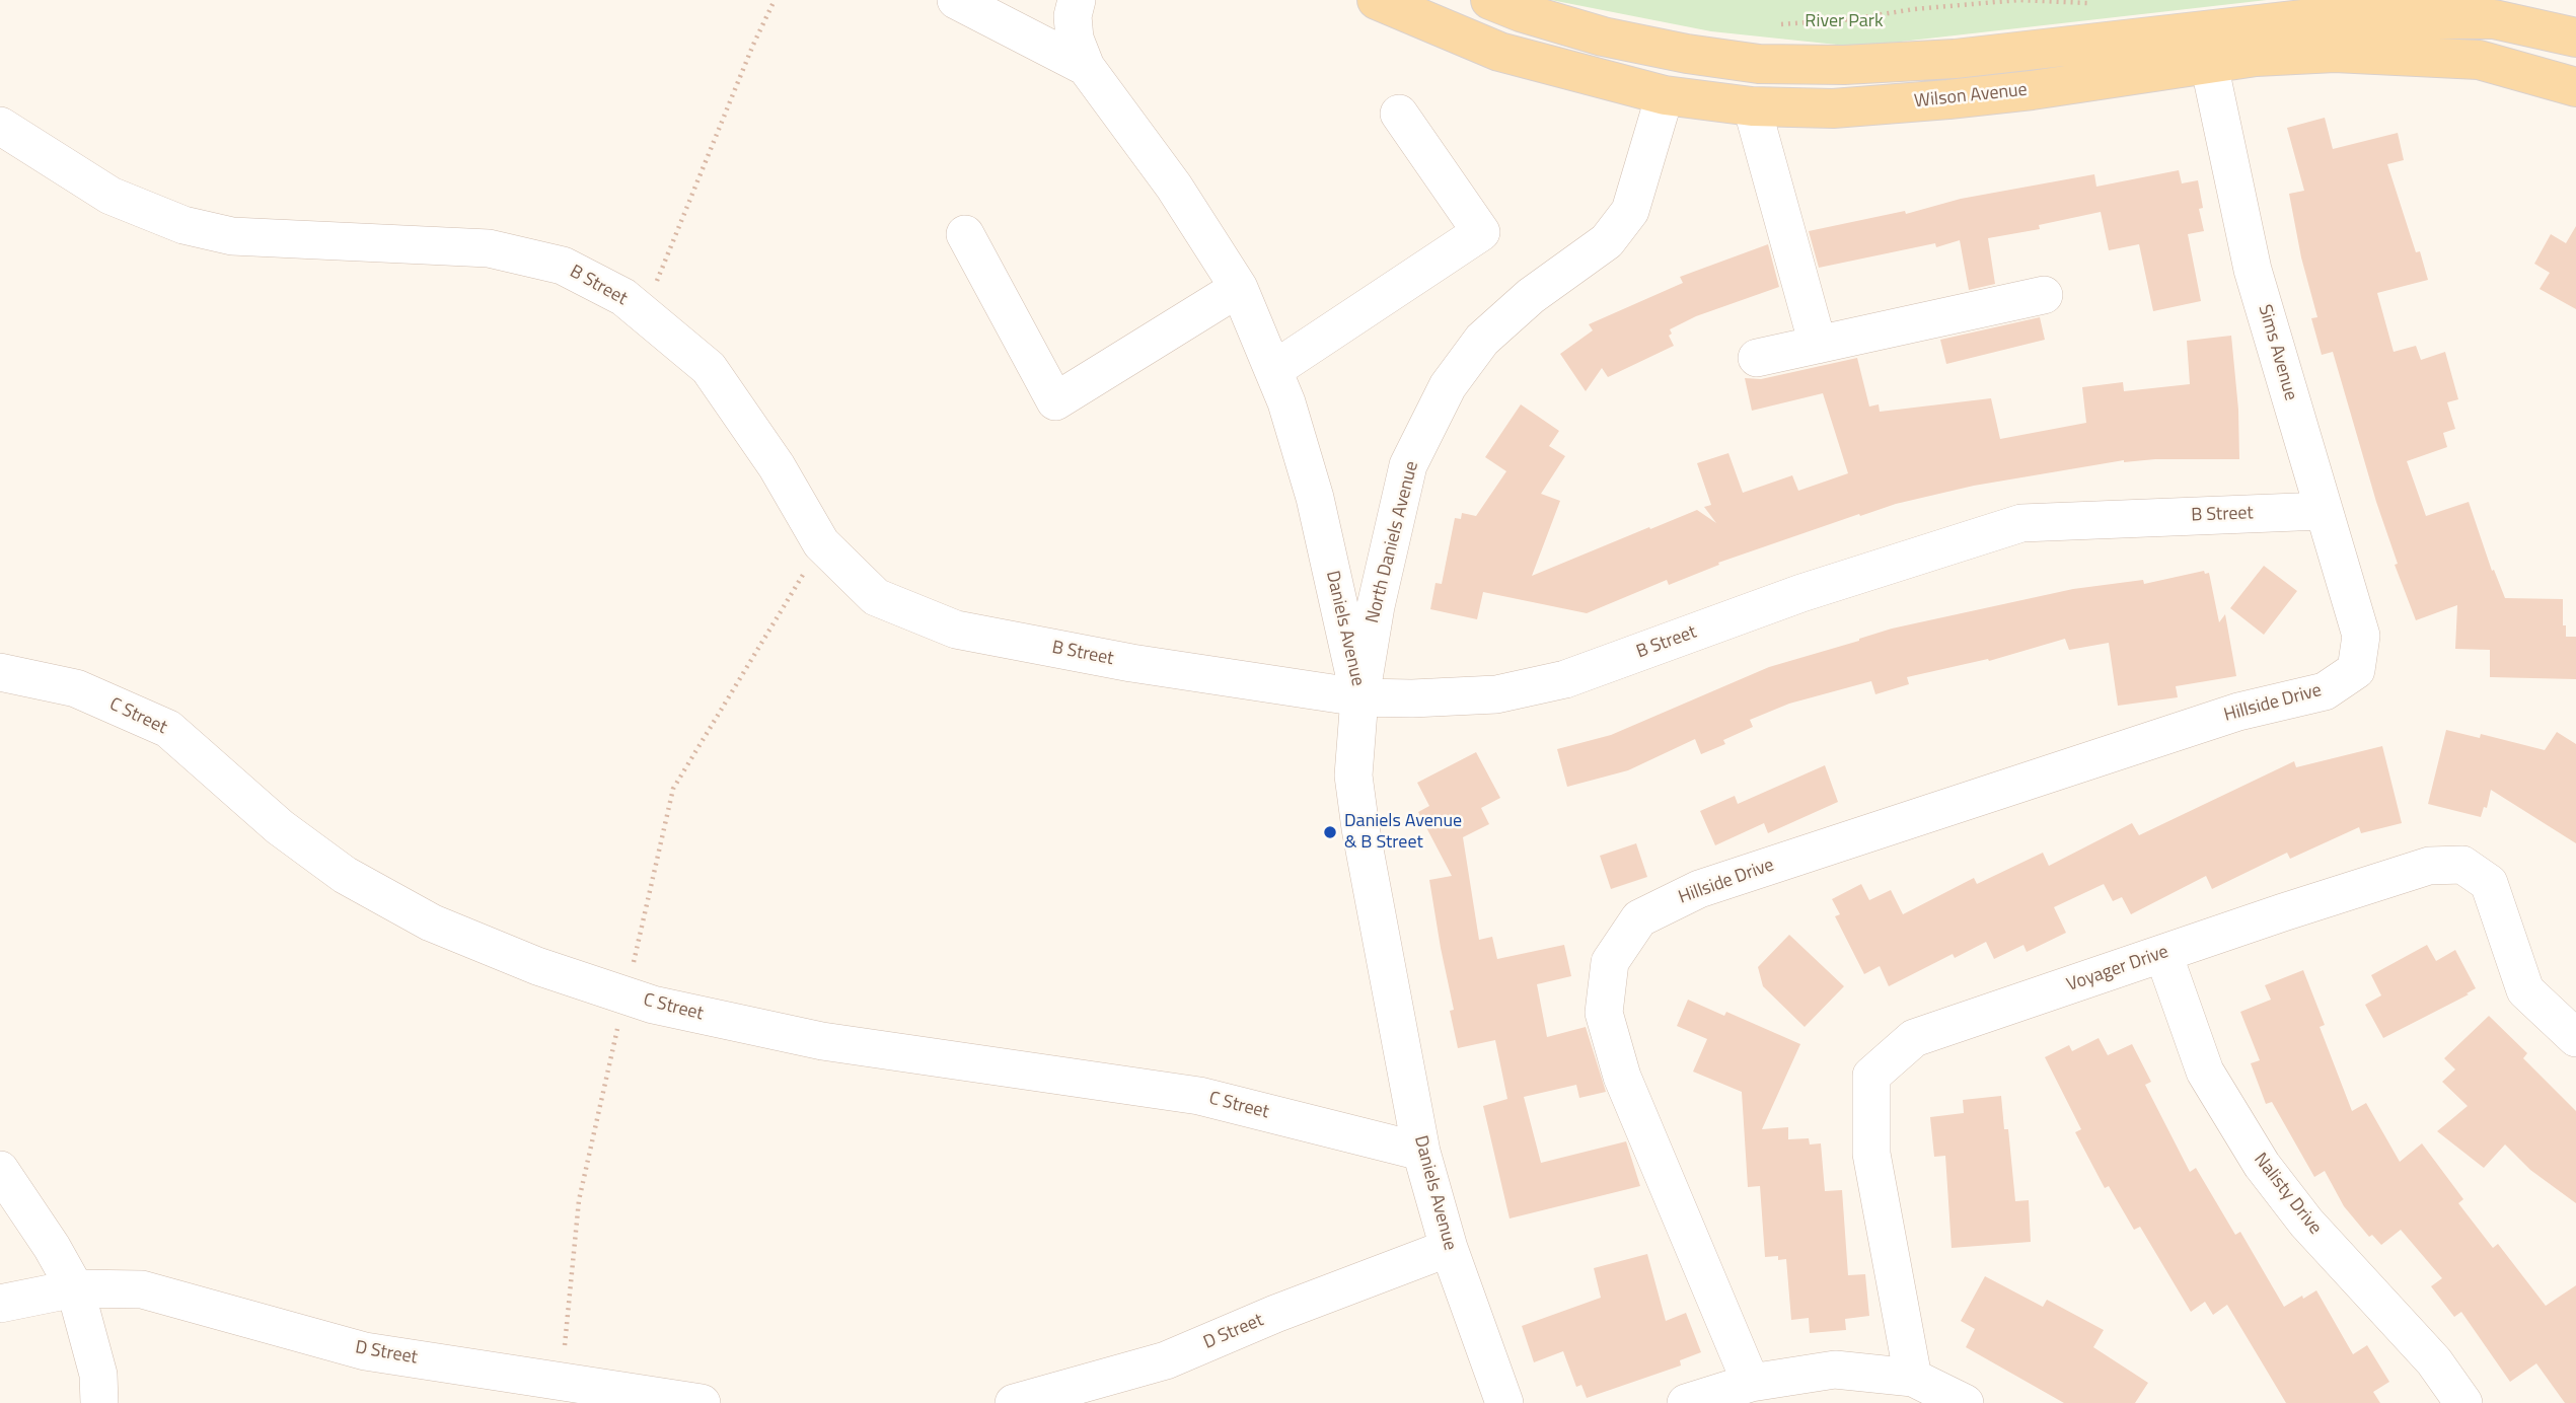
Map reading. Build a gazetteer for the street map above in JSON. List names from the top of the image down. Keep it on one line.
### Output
{"streets":{"main road":["Wilson Avenue"],"street":["B Street","Sims Avenue","North Daniels Avenue","Daniels Avenue","Hillside Drive","C Street","Voyager Drive","Nalisty Drive","D Street"]},"crossings":[["Wilson Avenue","Sims Avenue"],["Wilson Avenue","North Daniels Avenue"],["B Street","Sims Avenue"],["B Street","North Daniels Avenue"],["B Street","Daniels Avenue"],["Sims Avenue","Hillside Drive"],["North Daniels Avenue","Daniels Avenue"],["Daniels Avenue","C Street"],["Daniels Avenue","D Street"],["Voyager Drive","Nalisty Drive"]],"parks":["River Park"],"places":["Daniels Avenue & B Street"]}
